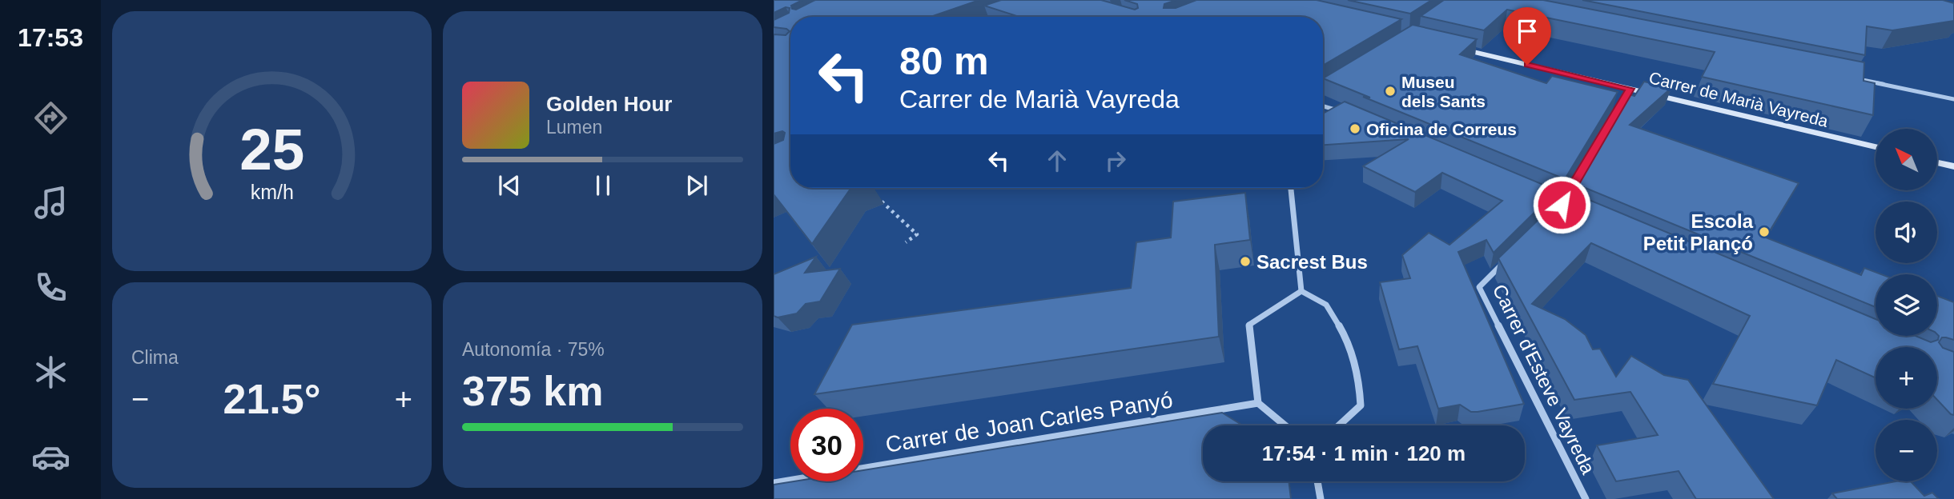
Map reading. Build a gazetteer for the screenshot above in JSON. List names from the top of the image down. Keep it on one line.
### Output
{"streets":{"main road":["Carrer de Marià Vayreda"],"street":["Carrer d'Esteve Vayreda","Carrer de Joan Carles Panyó"]},"places":["Museu dels Sants","Oficina de Correus","Escola Petit Plançó","Sacrest Bus"],"north":"top left","page":{"tabs":"17:53","turn":["80 m","Carrer de Marià Vayreda"],"song":["Golden Hour","Lumen"],"map_buttons":["+","−"],"tile":["Clima",["Autonomía · 75%","375 km"]],"heat":["−","21.5°","+"],"limit":"30","trip":"17:54 · 1 min · 120 m","gauge":["25","km/h"]}}
